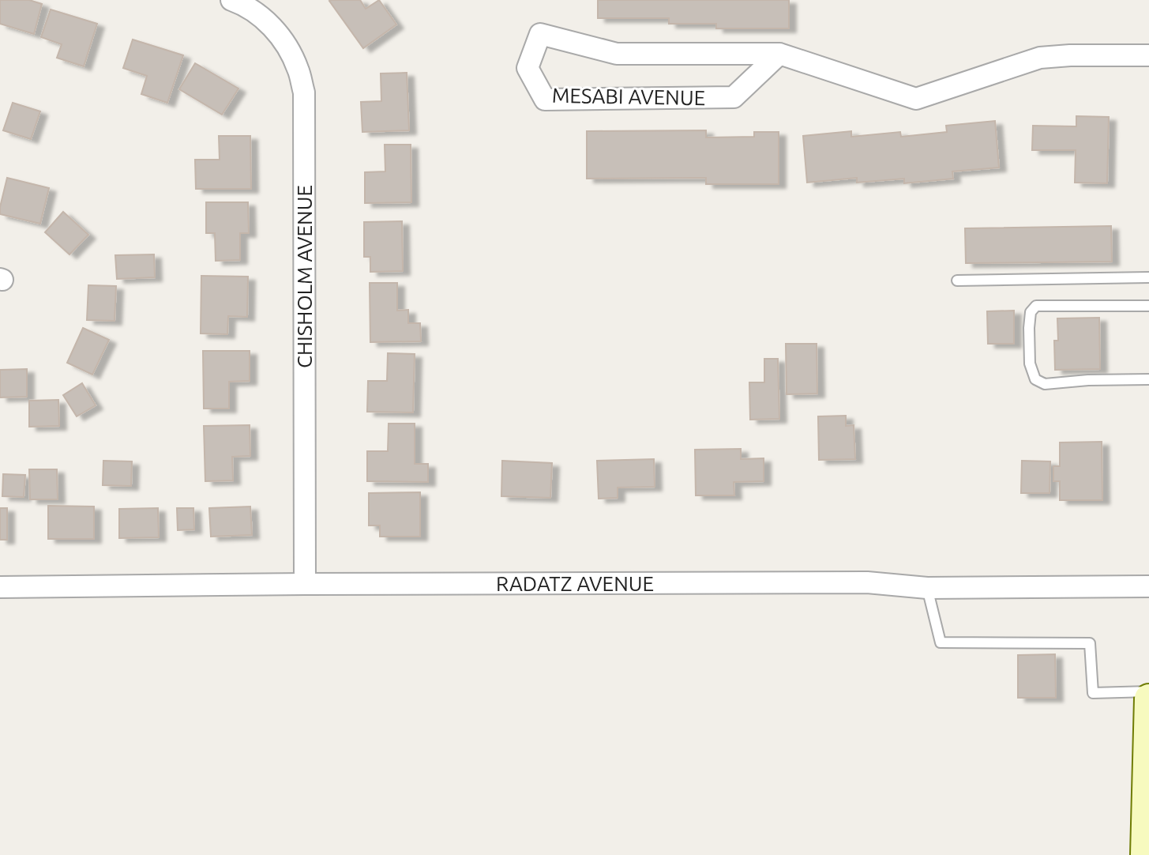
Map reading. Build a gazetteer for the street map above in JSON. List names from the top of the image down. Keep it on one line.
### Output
{"streets":{"street":["MESABI AVENUE","CHISHOLM AVENUE","RADATZ AVENUE"]},"crossings":[["CHISHOLM AVENUE","RADATZ AVENUE"]]}
